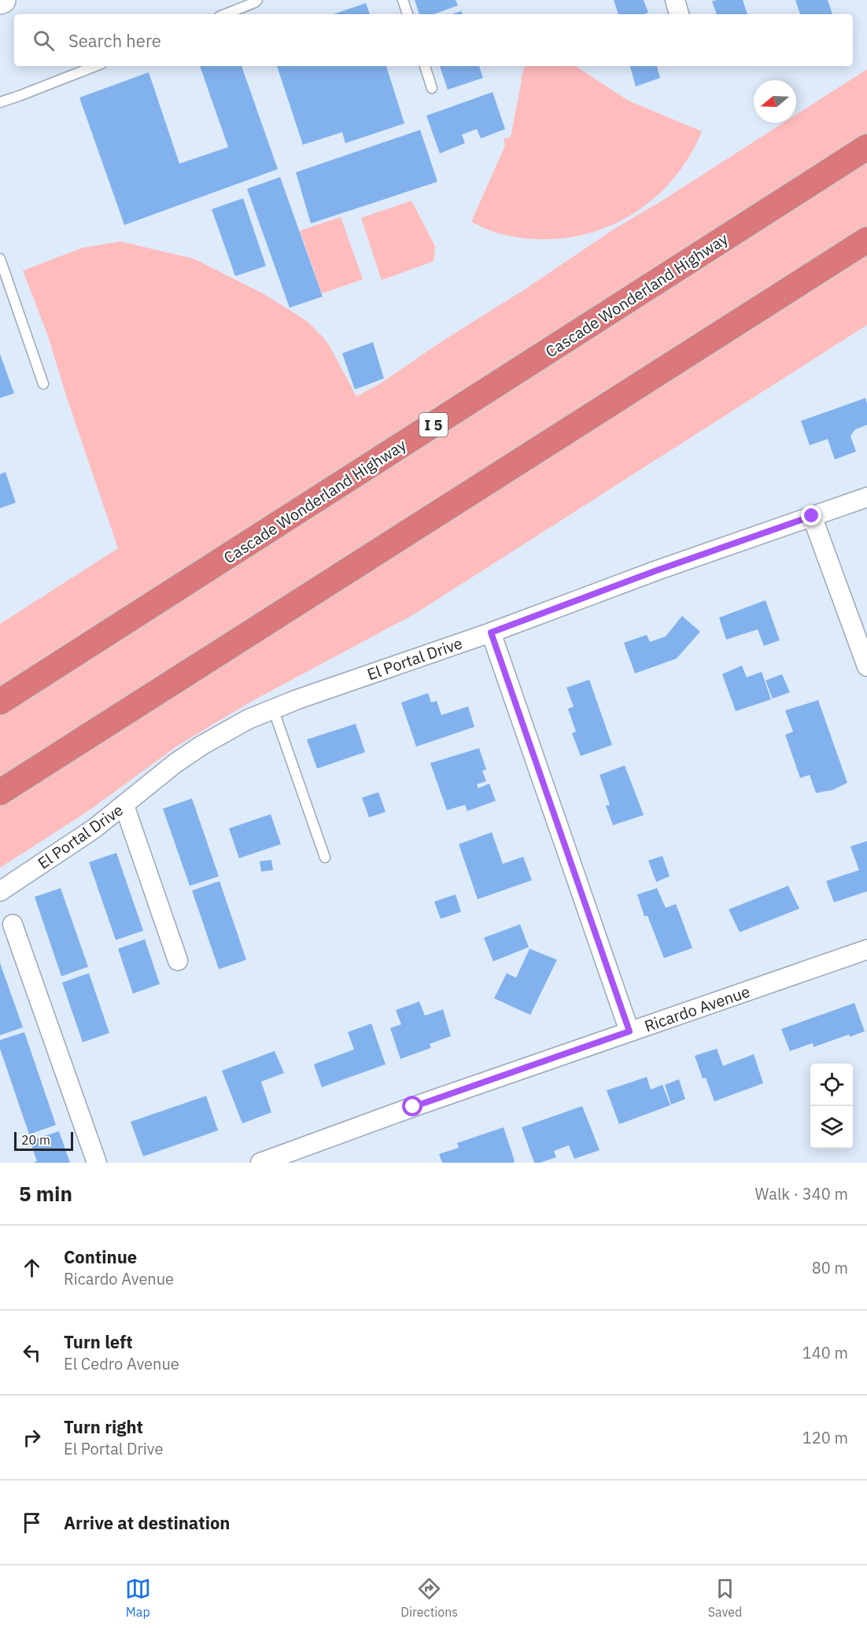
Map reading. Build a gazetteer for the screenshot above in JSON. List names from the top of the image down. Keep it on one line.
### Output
{"streets":{"highway":["Cascade Wonderland Highway","I 5"],"street":["El Portal Drive","Ricardo Avenue"]},"scale_bar":"20 m","north":"left","page":{"search":"Search here","scale":"20 m","heading":["5 min","Walk · 340 m"],"list":[["Continue","Ricardo Avenue","80 m"],["Turn left","El Cedro Avenue","140 m"],["Turn right","El Portal Drive","120 m"],"Arrive at destination"],"nav":["Map","Directions","Saved"]}}
